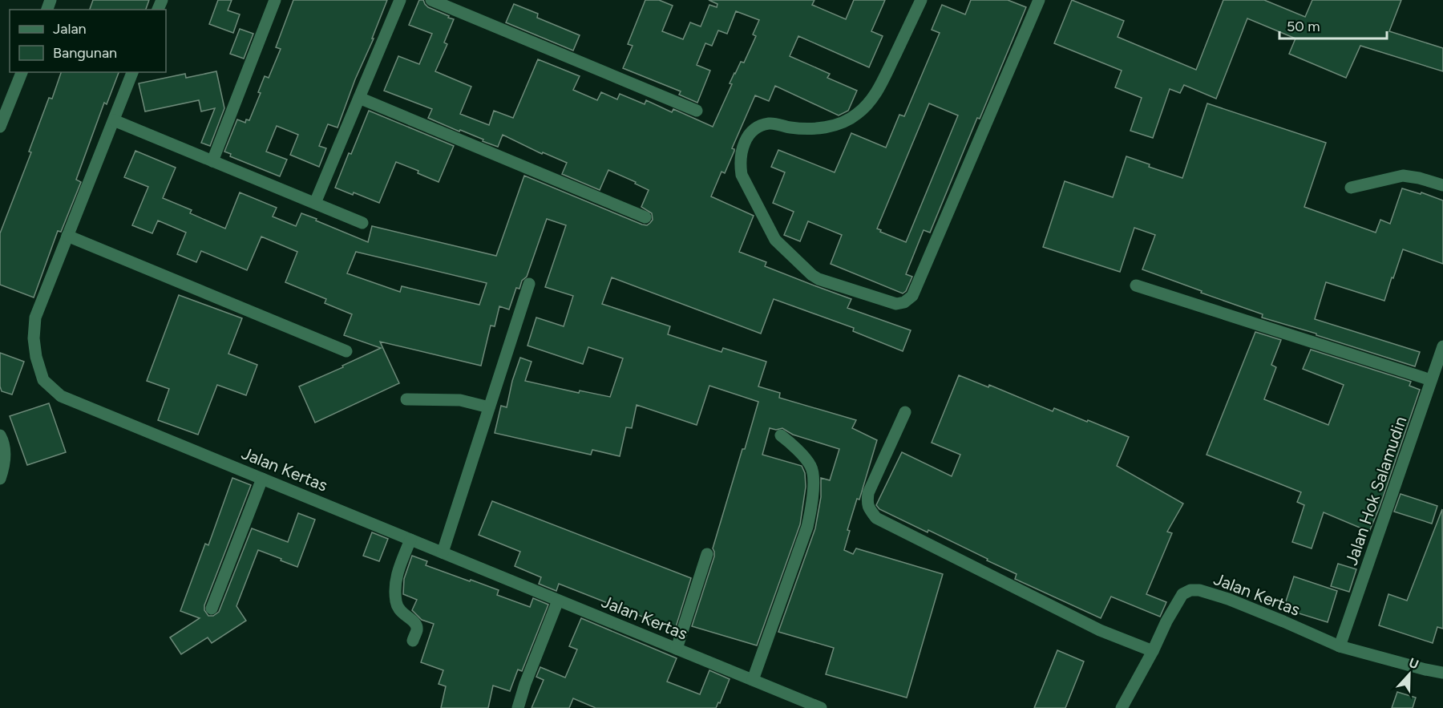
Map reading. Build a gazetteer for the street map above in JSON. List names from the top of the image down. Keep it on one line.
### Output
{"streets":{"street":["Jalan Kertas","Jalan Hok Salamudin"]},"crossings":[["Jalan Kertas","Jalan Hok Salamudin"]],"legend":["Jalan","Bangunan"],"scale_bar":"50 m","north":"top"}
